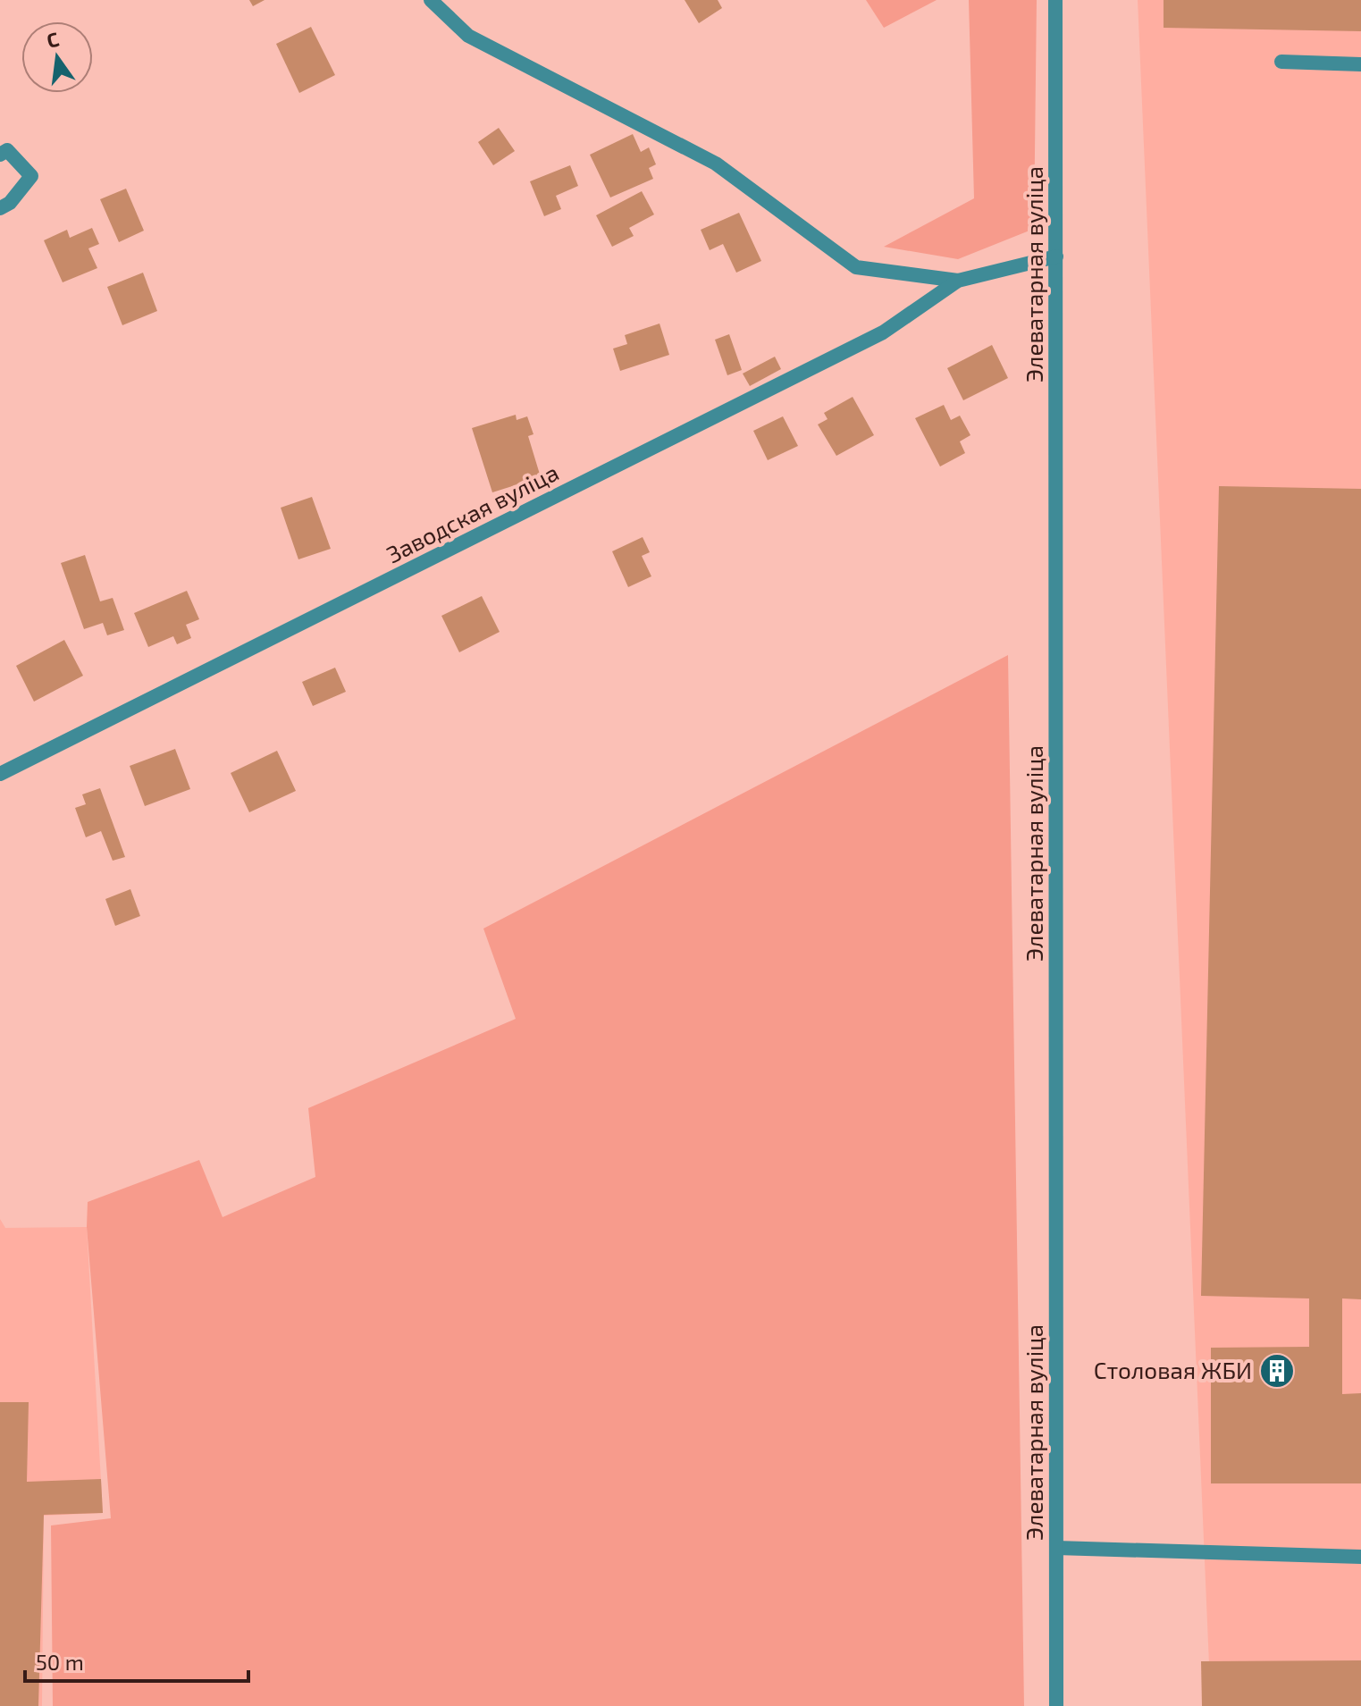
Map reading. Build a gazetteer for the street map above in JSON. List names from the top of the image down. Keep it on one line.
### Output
{"streets":{"street":["Элеватарная вуліца","Заводская вуліца"]},"crossings":[["Элеватарная вуліца","Заводская вуліца"]],"places":{"building":["Столовая ЖБИ"]},"scale_bar":"50 m","north":"top"}
